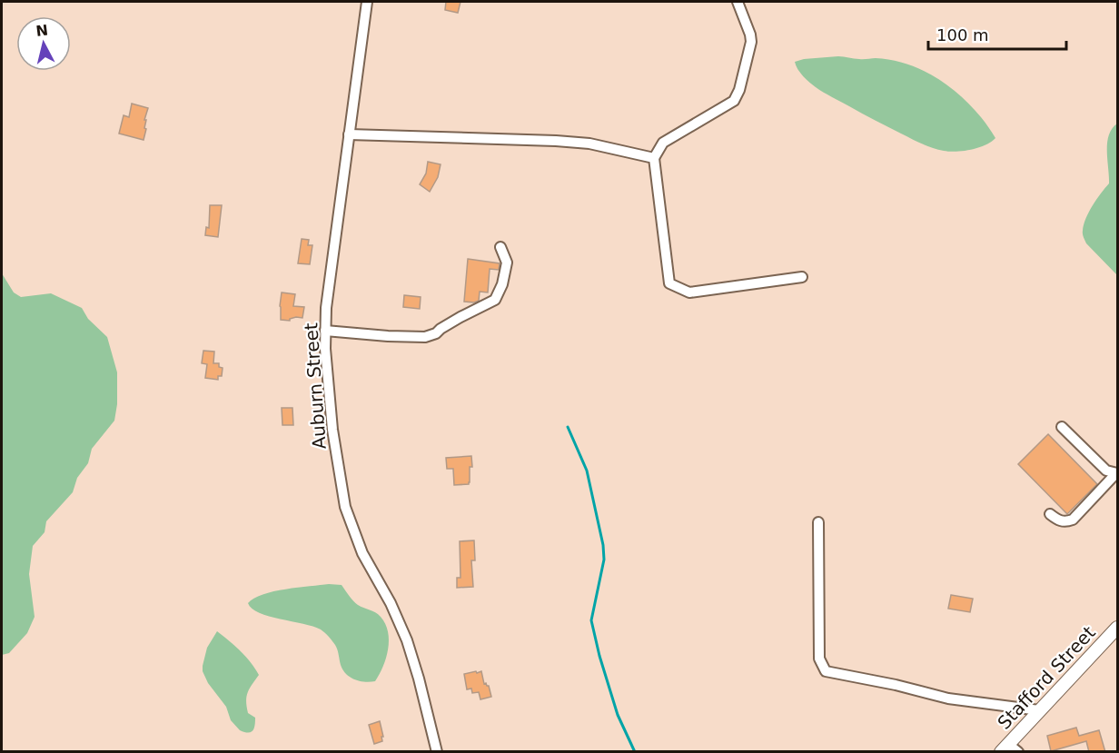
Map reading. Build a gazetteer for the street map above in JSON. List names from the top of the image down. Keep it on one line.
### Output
{"streets":{"main road":["Stafford Street"],"street":["Auburn Street"]},"scale_bar":"100 m","north":"top"}
